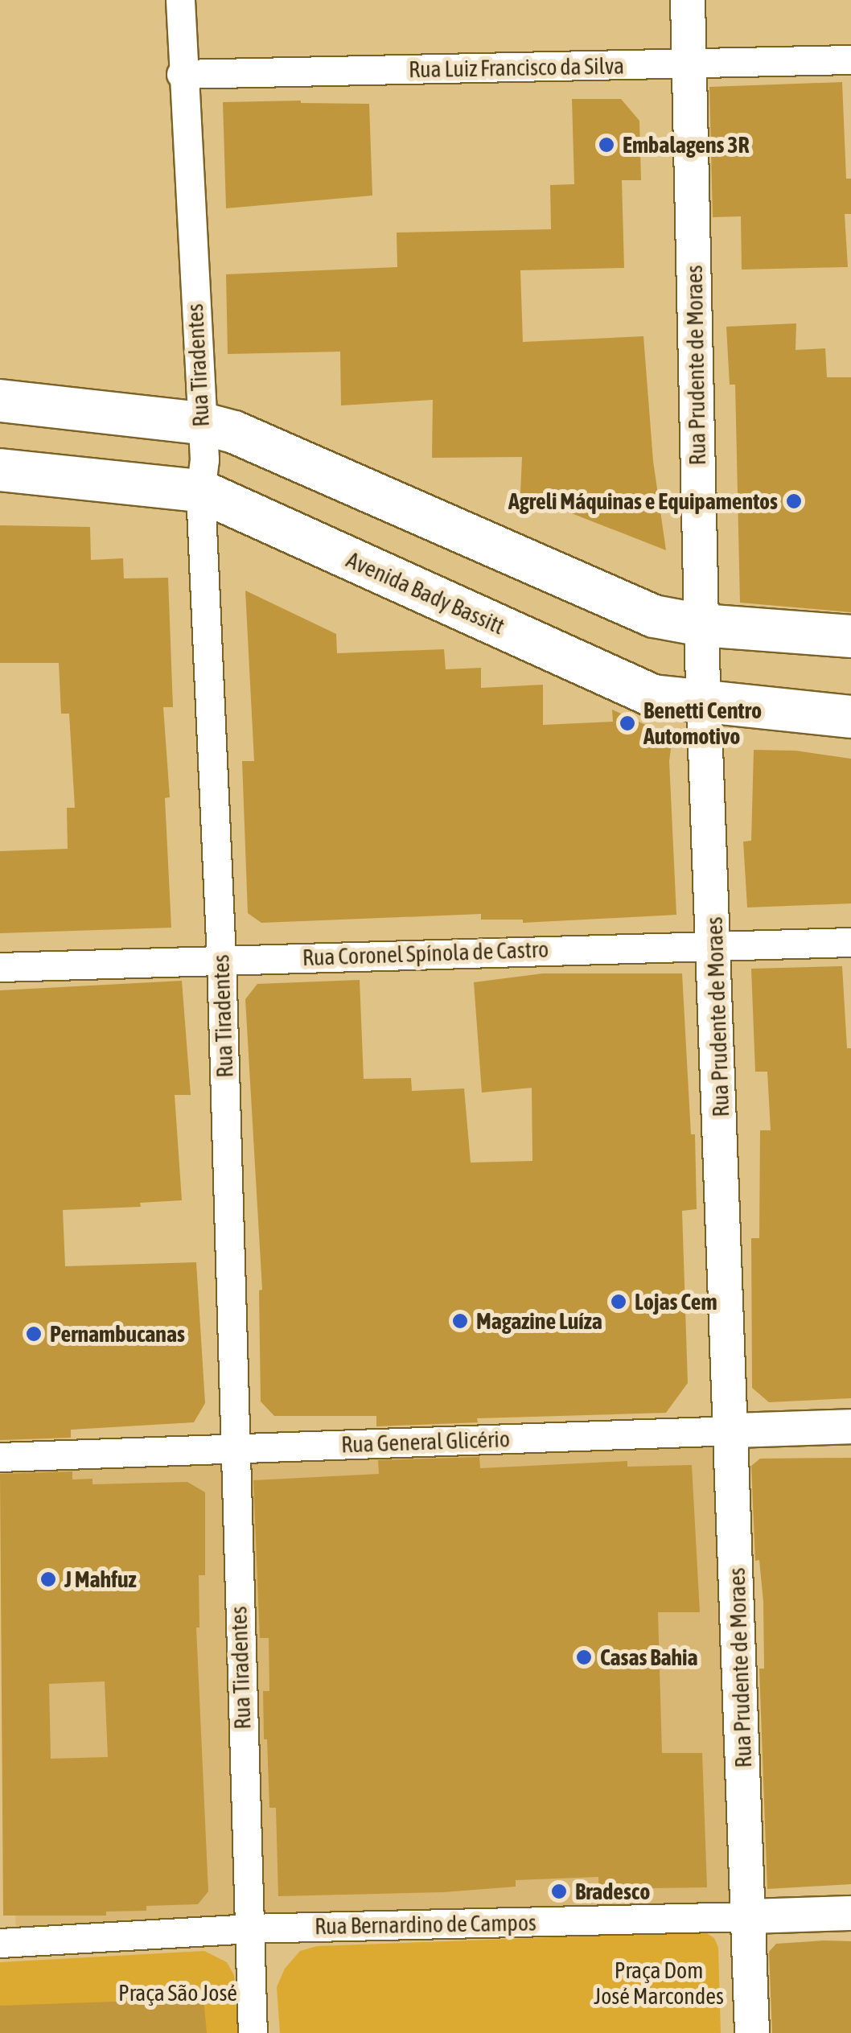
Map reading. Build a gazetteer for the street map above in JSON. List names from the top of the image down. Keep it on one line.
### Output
{"streets":{"main road":["Avenida Bady Bassitt"],"street":["Rua Luiz Francisco da Silva","Rua Tiradentes","Rua Prudente de Moraes","Rua Coronel Spínola de Castro","Rua General Glicério","Rua Bernardino de Campos"]},"crossings":[["Rua Luiz Francisco da Silva","Rua Tiradentes"],["Rua Luiz Francisco da Silva","Rua Prudente de Moraes"],["Rua Tiradentes","Avenida Bady Bassitt"],["Rua Tiradentes","Rua Coronel Spínola de Castro"],["Rua Tiradentes","Rua General Glicério"],["Rua Tiradentes","Rua Bernardino de Campos"],["Rua Prudente de Moraes","Avenida Bady Bassitt"],["Rua Prudente de Moraes","Rua Coronel Spínola de Castro"],["Rua Prudente de Moraes","Rua General Glicério"],["Rua Prudente de Moraes","Rua Bernardino de Campos"]],"parks":["Praça Dom José Marcondes","Praça São José"],"places":["Embalagens 3R","Agreli Máquinas e Equipamentos","Benetti Centro Automotivo","Lojas Cem","Magazine Luíza","Pernambucanas","J Mahfuz","Casas Bahia","Bradesco"]}
